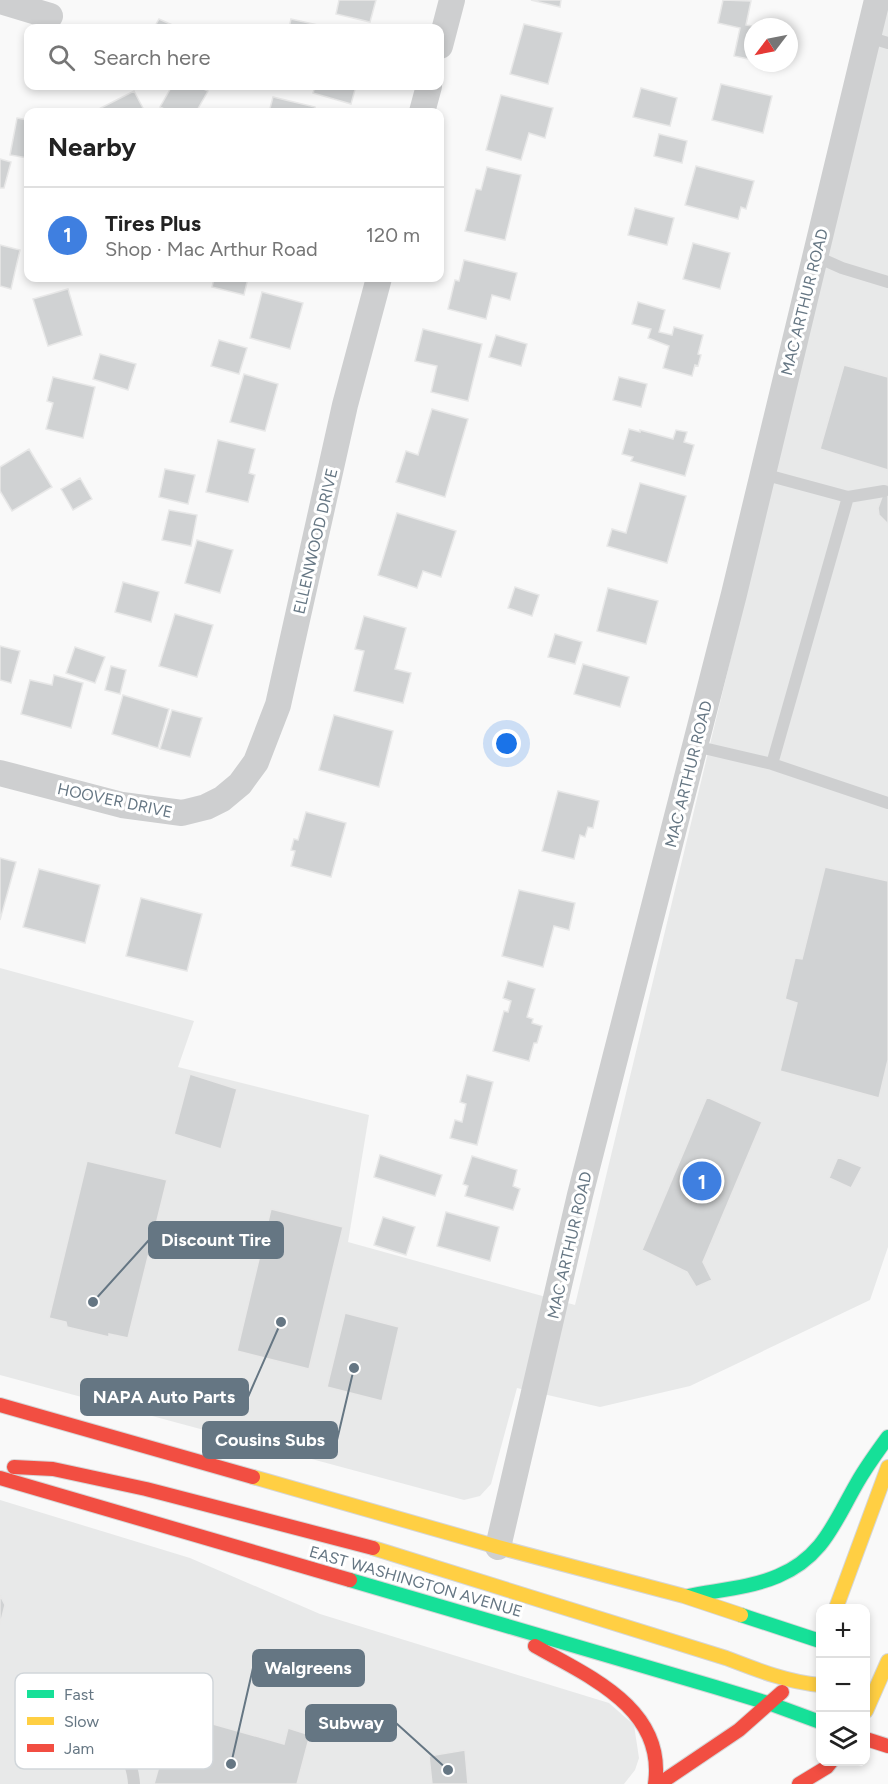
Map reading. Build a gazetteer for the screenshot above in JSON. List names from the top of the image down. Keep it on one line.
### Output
{"streets":{"main road":["EAST WASHINGTON AVENUE"],"street":["MAC ARTHUR ROAD","ELLENWOOD DRIVE","HOOVER DRIVE"]},"crossings":[["ELLENWOOD DRIVE","HOOVER DRIVE"]],"places":["Discount Tire","NAPA Auto Parts","Cousins Subs","Walgreens","Subway"],"legend":["Fast","Slow","Jam"],"north":"bottom left","page":{"search":"Search here","heading":"Nearby","list":[{"mark":"1","name":"Tires Plus","note":"Shop · Mac Arthur Road","value":"120 m"}],"pins":"1","map_buttons":["+","−"]}}
